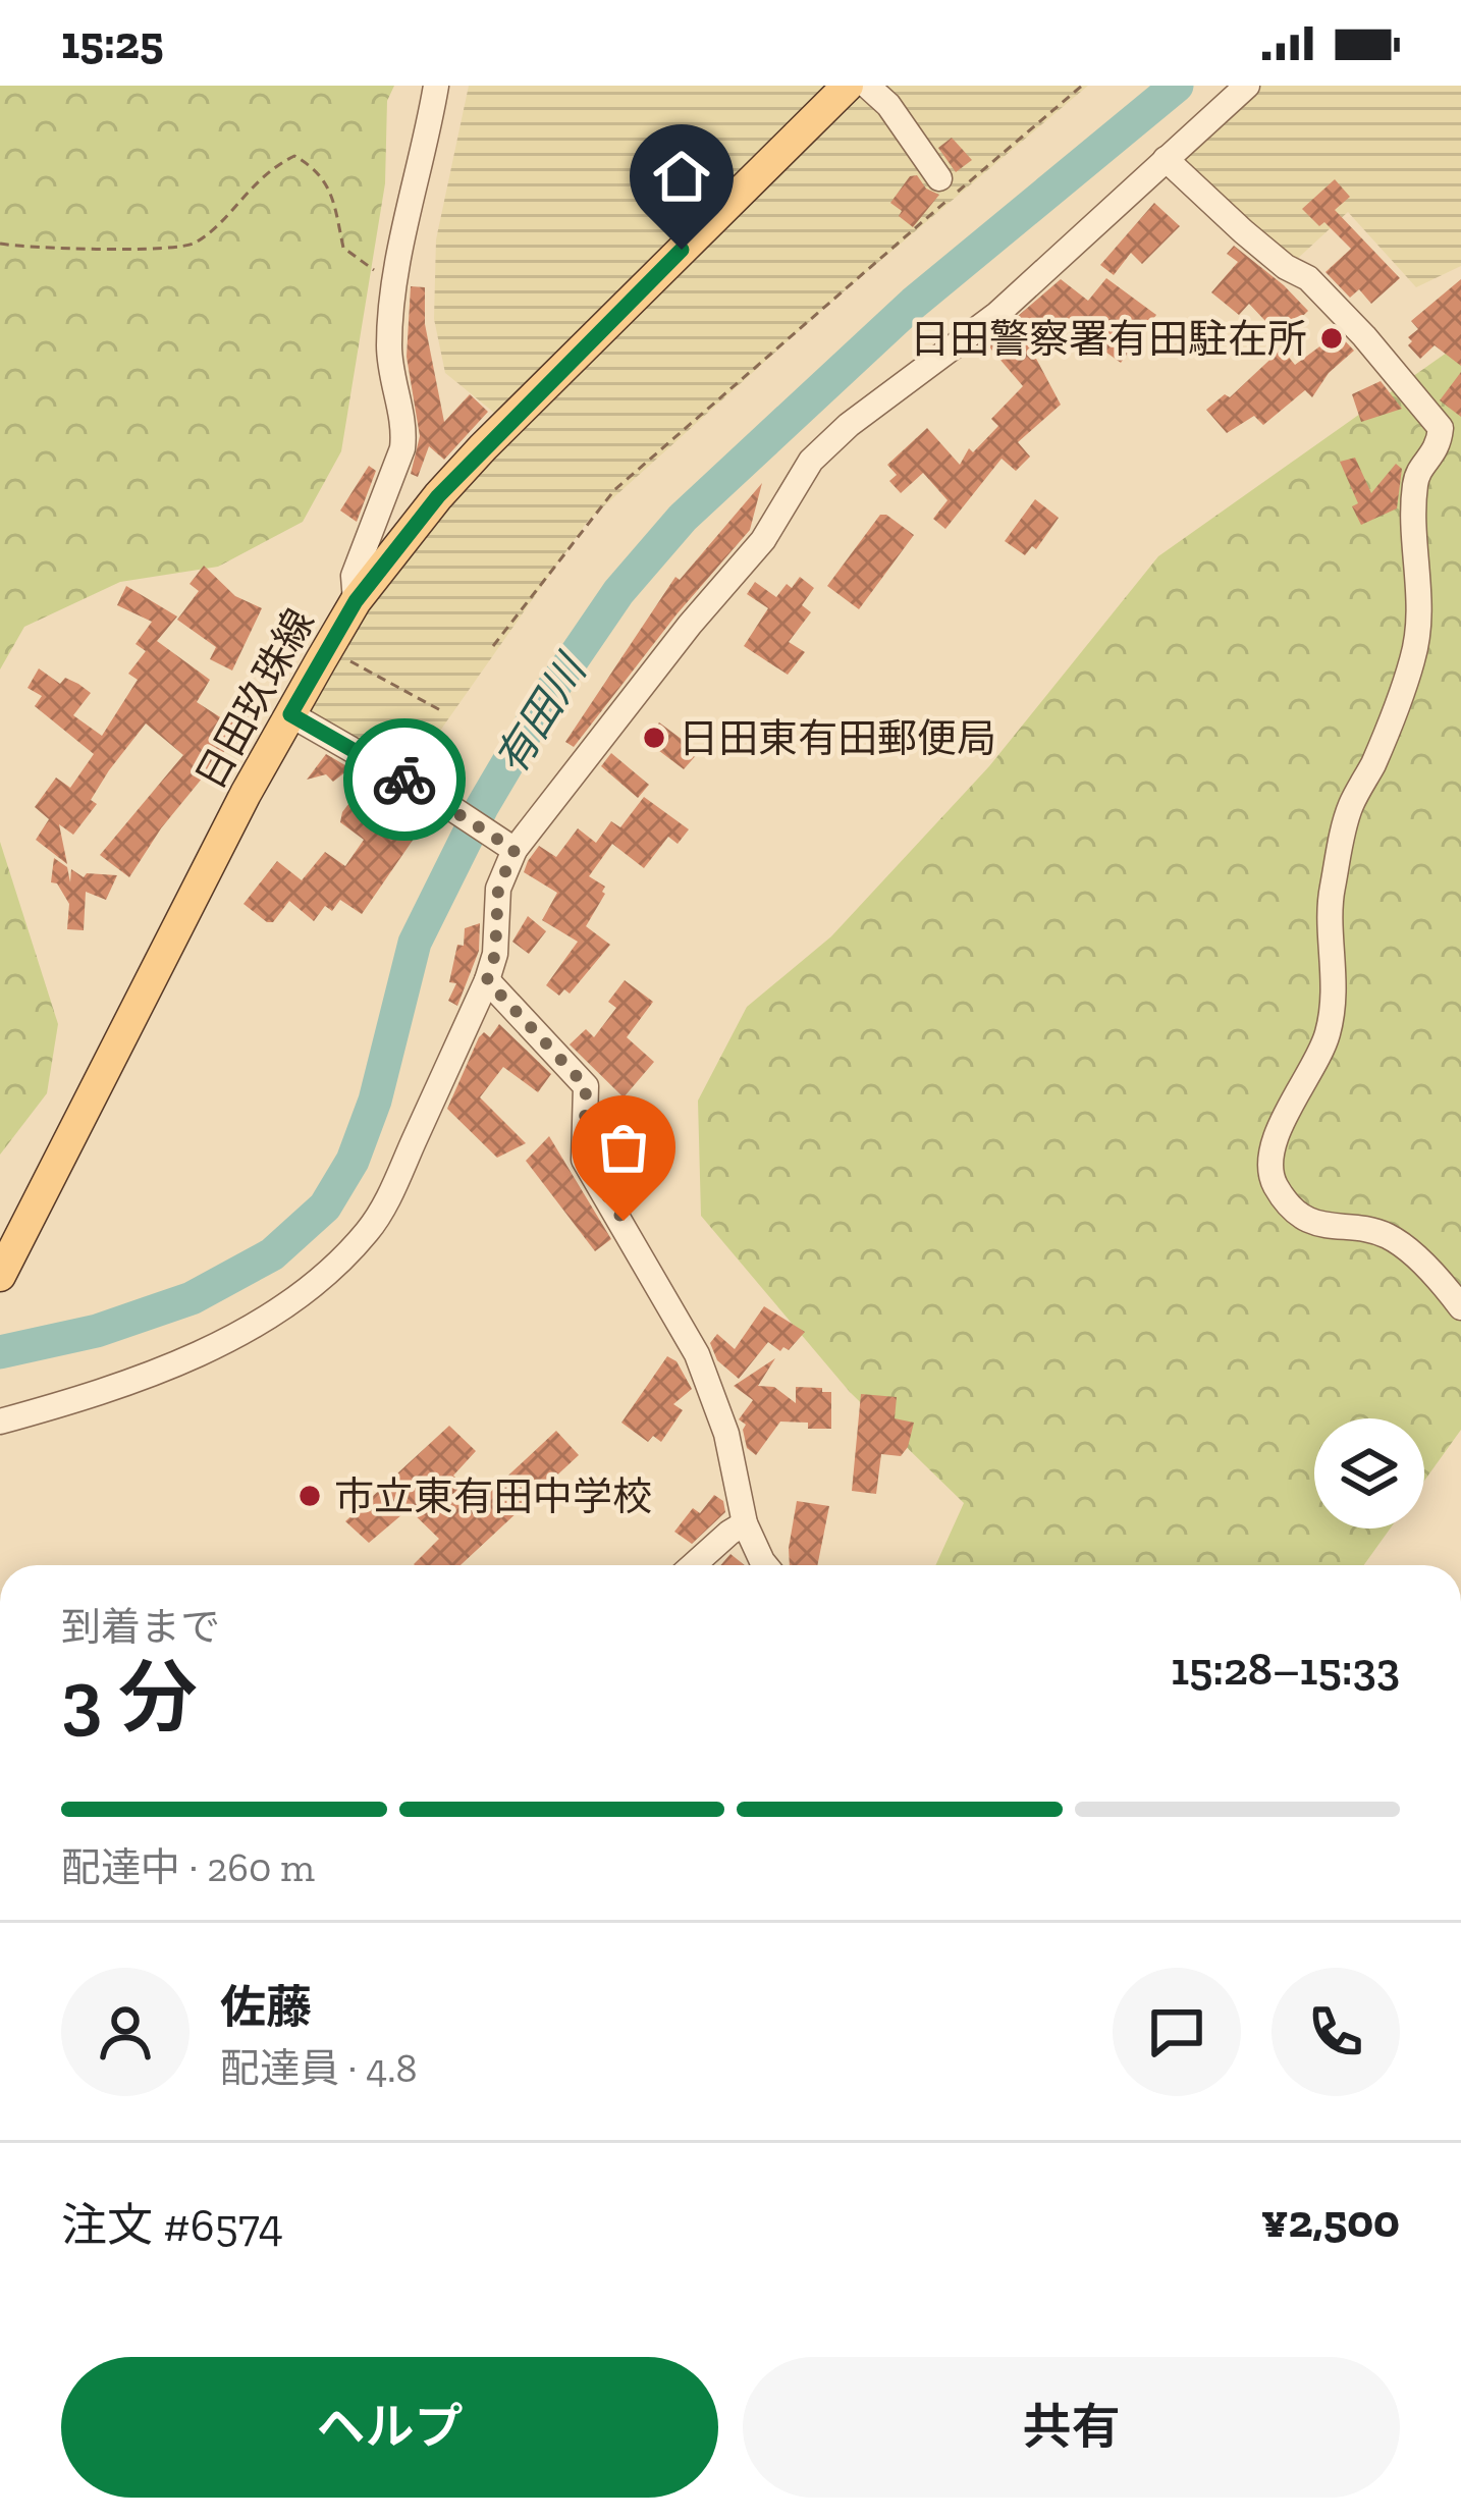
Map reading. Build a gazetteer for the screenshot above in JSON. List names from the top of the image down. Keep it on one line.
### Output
{"streets":{"main road":["日田玖珠線"]},"water":["有田川"],"places":["日田警察署有田駐在所","日田東有田郵便局","市立東有田中学校"],"page":{"status":"15:25","heading":["3 分","到着まで","15:28–15:33"],"panel":["佐藤","配達員 · 4.8","注文 #6574","¥2,500"],"bar":"配達中 · 260 m","buttons":["ヘルプ","共有"]}}
